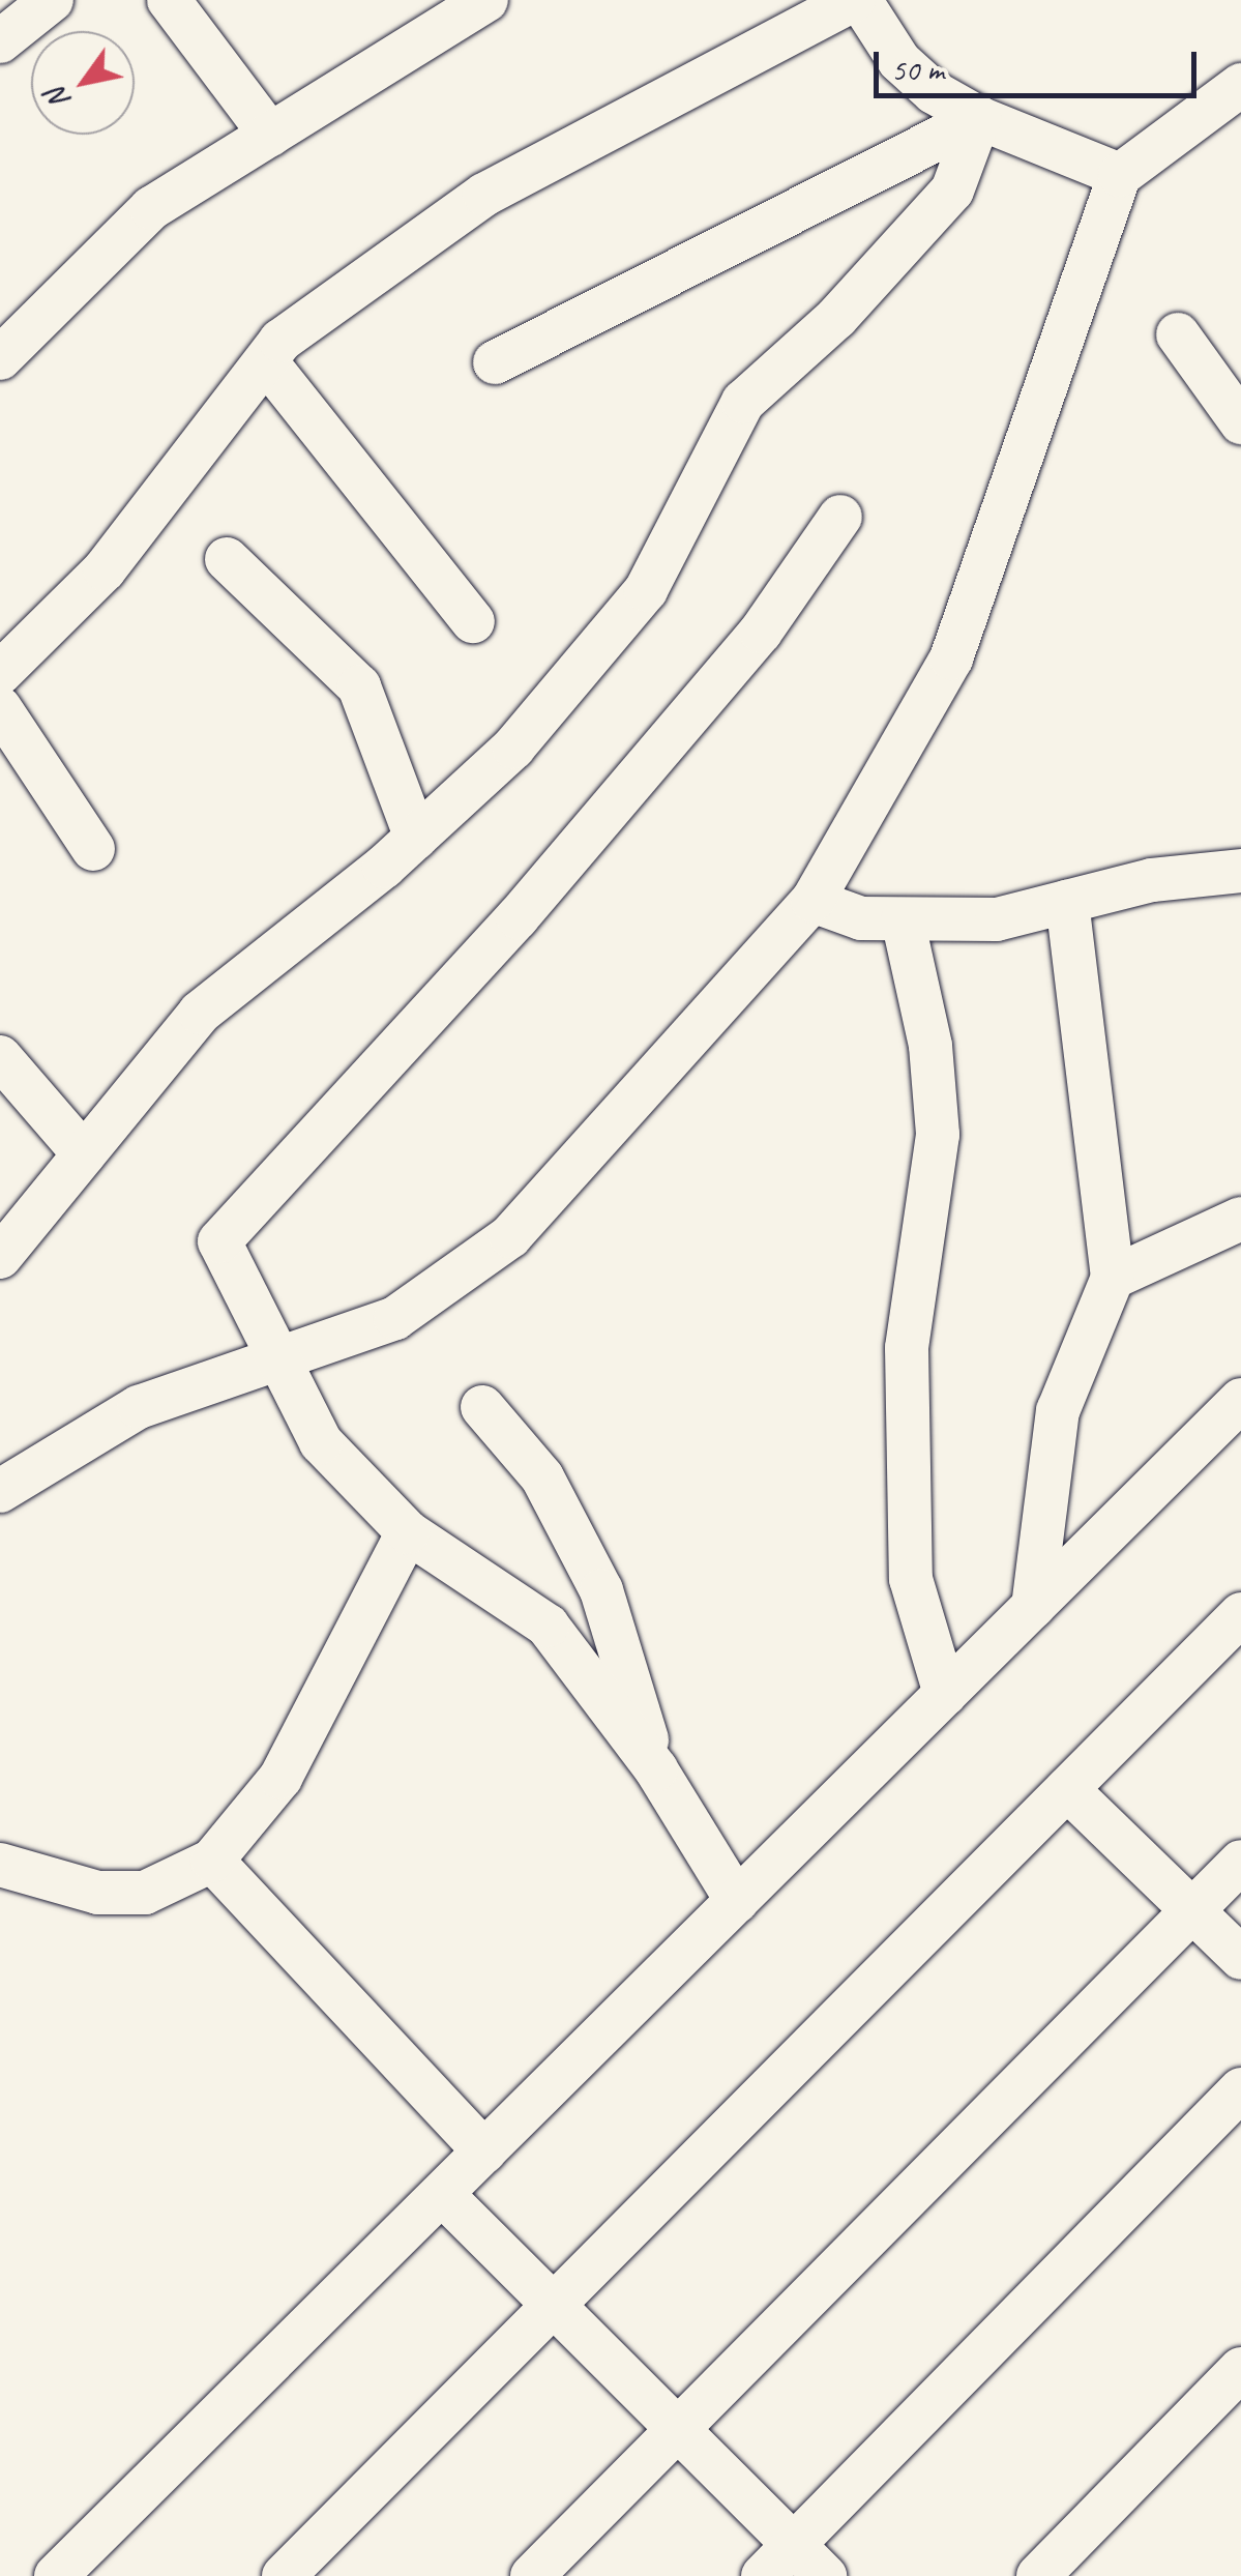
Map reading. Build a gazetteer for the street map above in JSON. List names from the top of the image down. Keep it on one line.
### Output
{"scale_bar":"50 m","north":"bottom left"}
